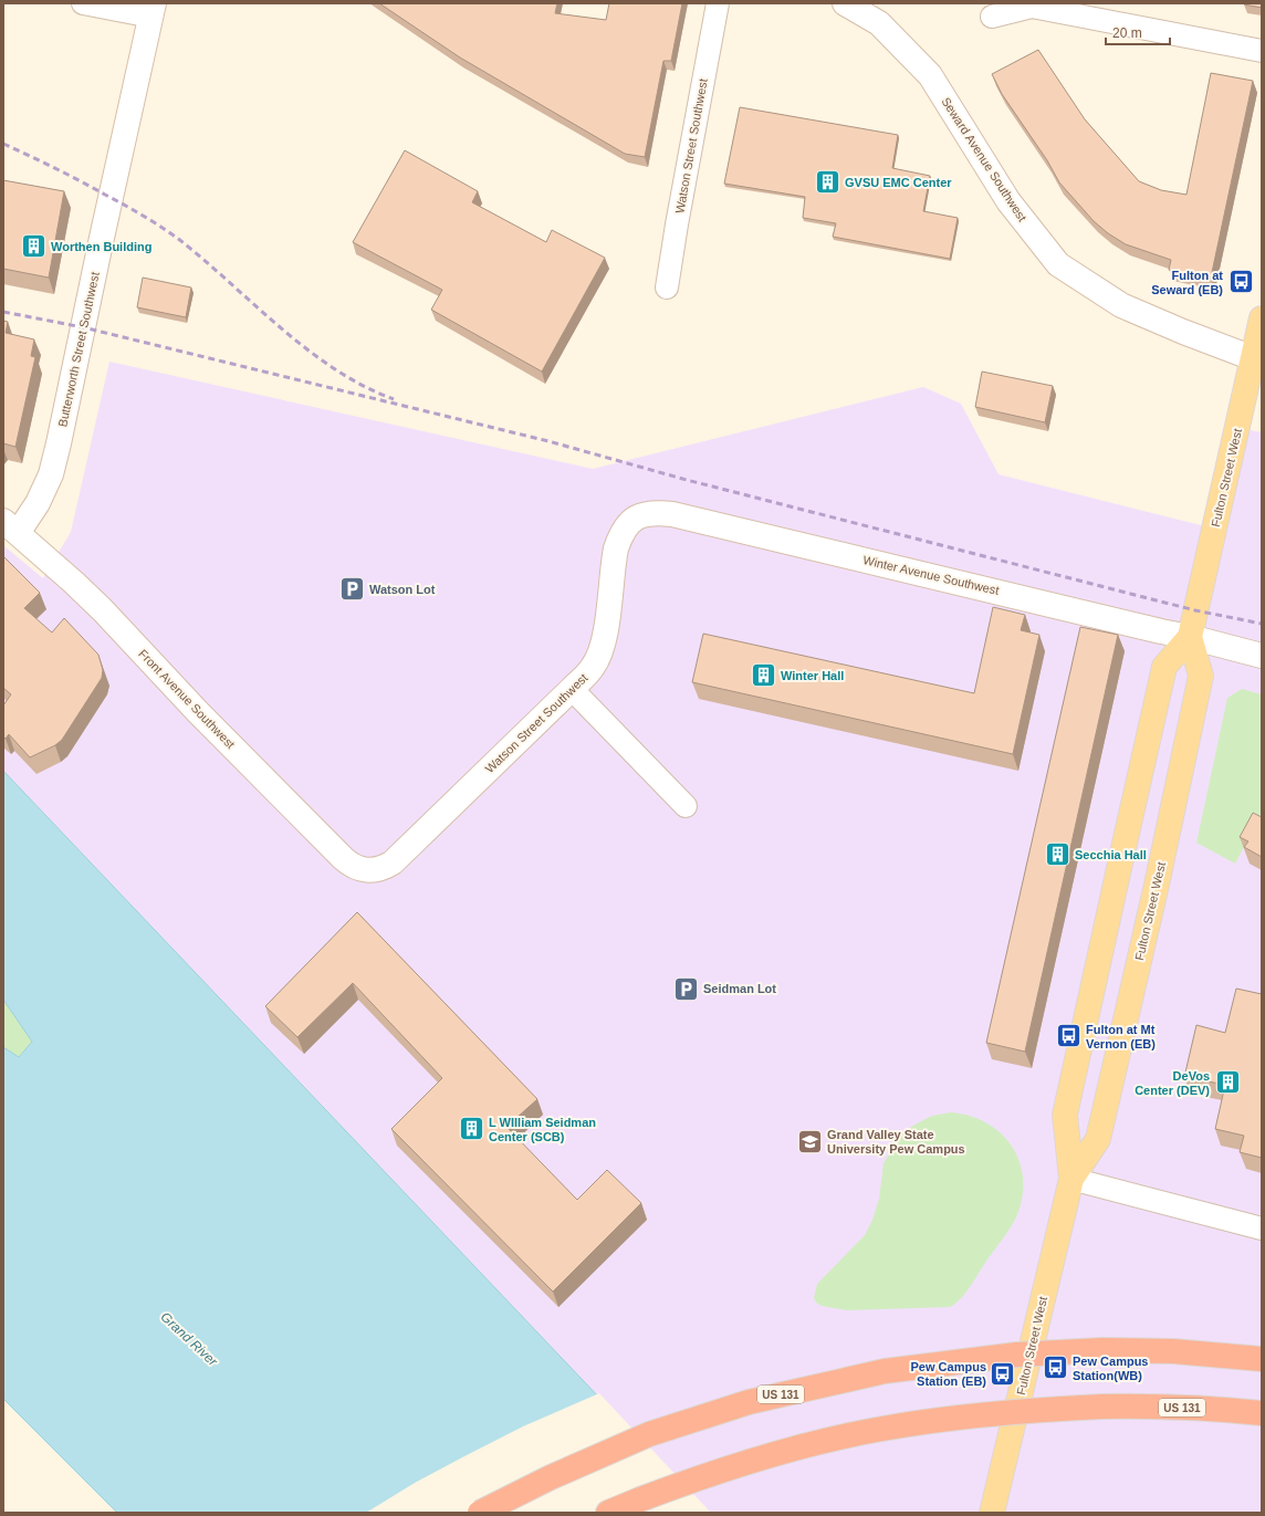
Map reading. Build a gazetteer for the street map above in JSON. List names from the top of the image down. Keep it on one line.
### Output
{"streets":{"highway":["US 131"],"main road":["Fulton Street West"],"street":["Watson Street Southwest","Seward Avenue Southwest","Butterworth Street Southwest","Winter Avenue Southwest","Front Avenue Southwest"]},"crossings":[["Watson Street Southwest","Winter Avenue Southwest"],["Watson Street Southwest","Front Avenue Southwest"],["Seward Avenue Southwest","Fulton Street West"],["Butterworth Street Southwest","Front Avenue Southwest"],["Fulton Street West","Winter Avenue Southwest"]],"water":["Grand River"],"places":{"building":["GVSU EMC Center","Worthen Building","Winter Hall","Secchia Hall","DeVos Center (DEV)","L WIlliam Seidman Center (SCB)"],"bus stop":["Fulton at Seward (EB)","Fulton at Mt Vernon (EB)","Pew Campus Station(WB)","Pew Campus Station (EB)"],"parking":["Watson Lot","Seidman Lot"],"school or university":["Grand Valley State University Pew Campus"]},"scale_bar":"20 m"}
